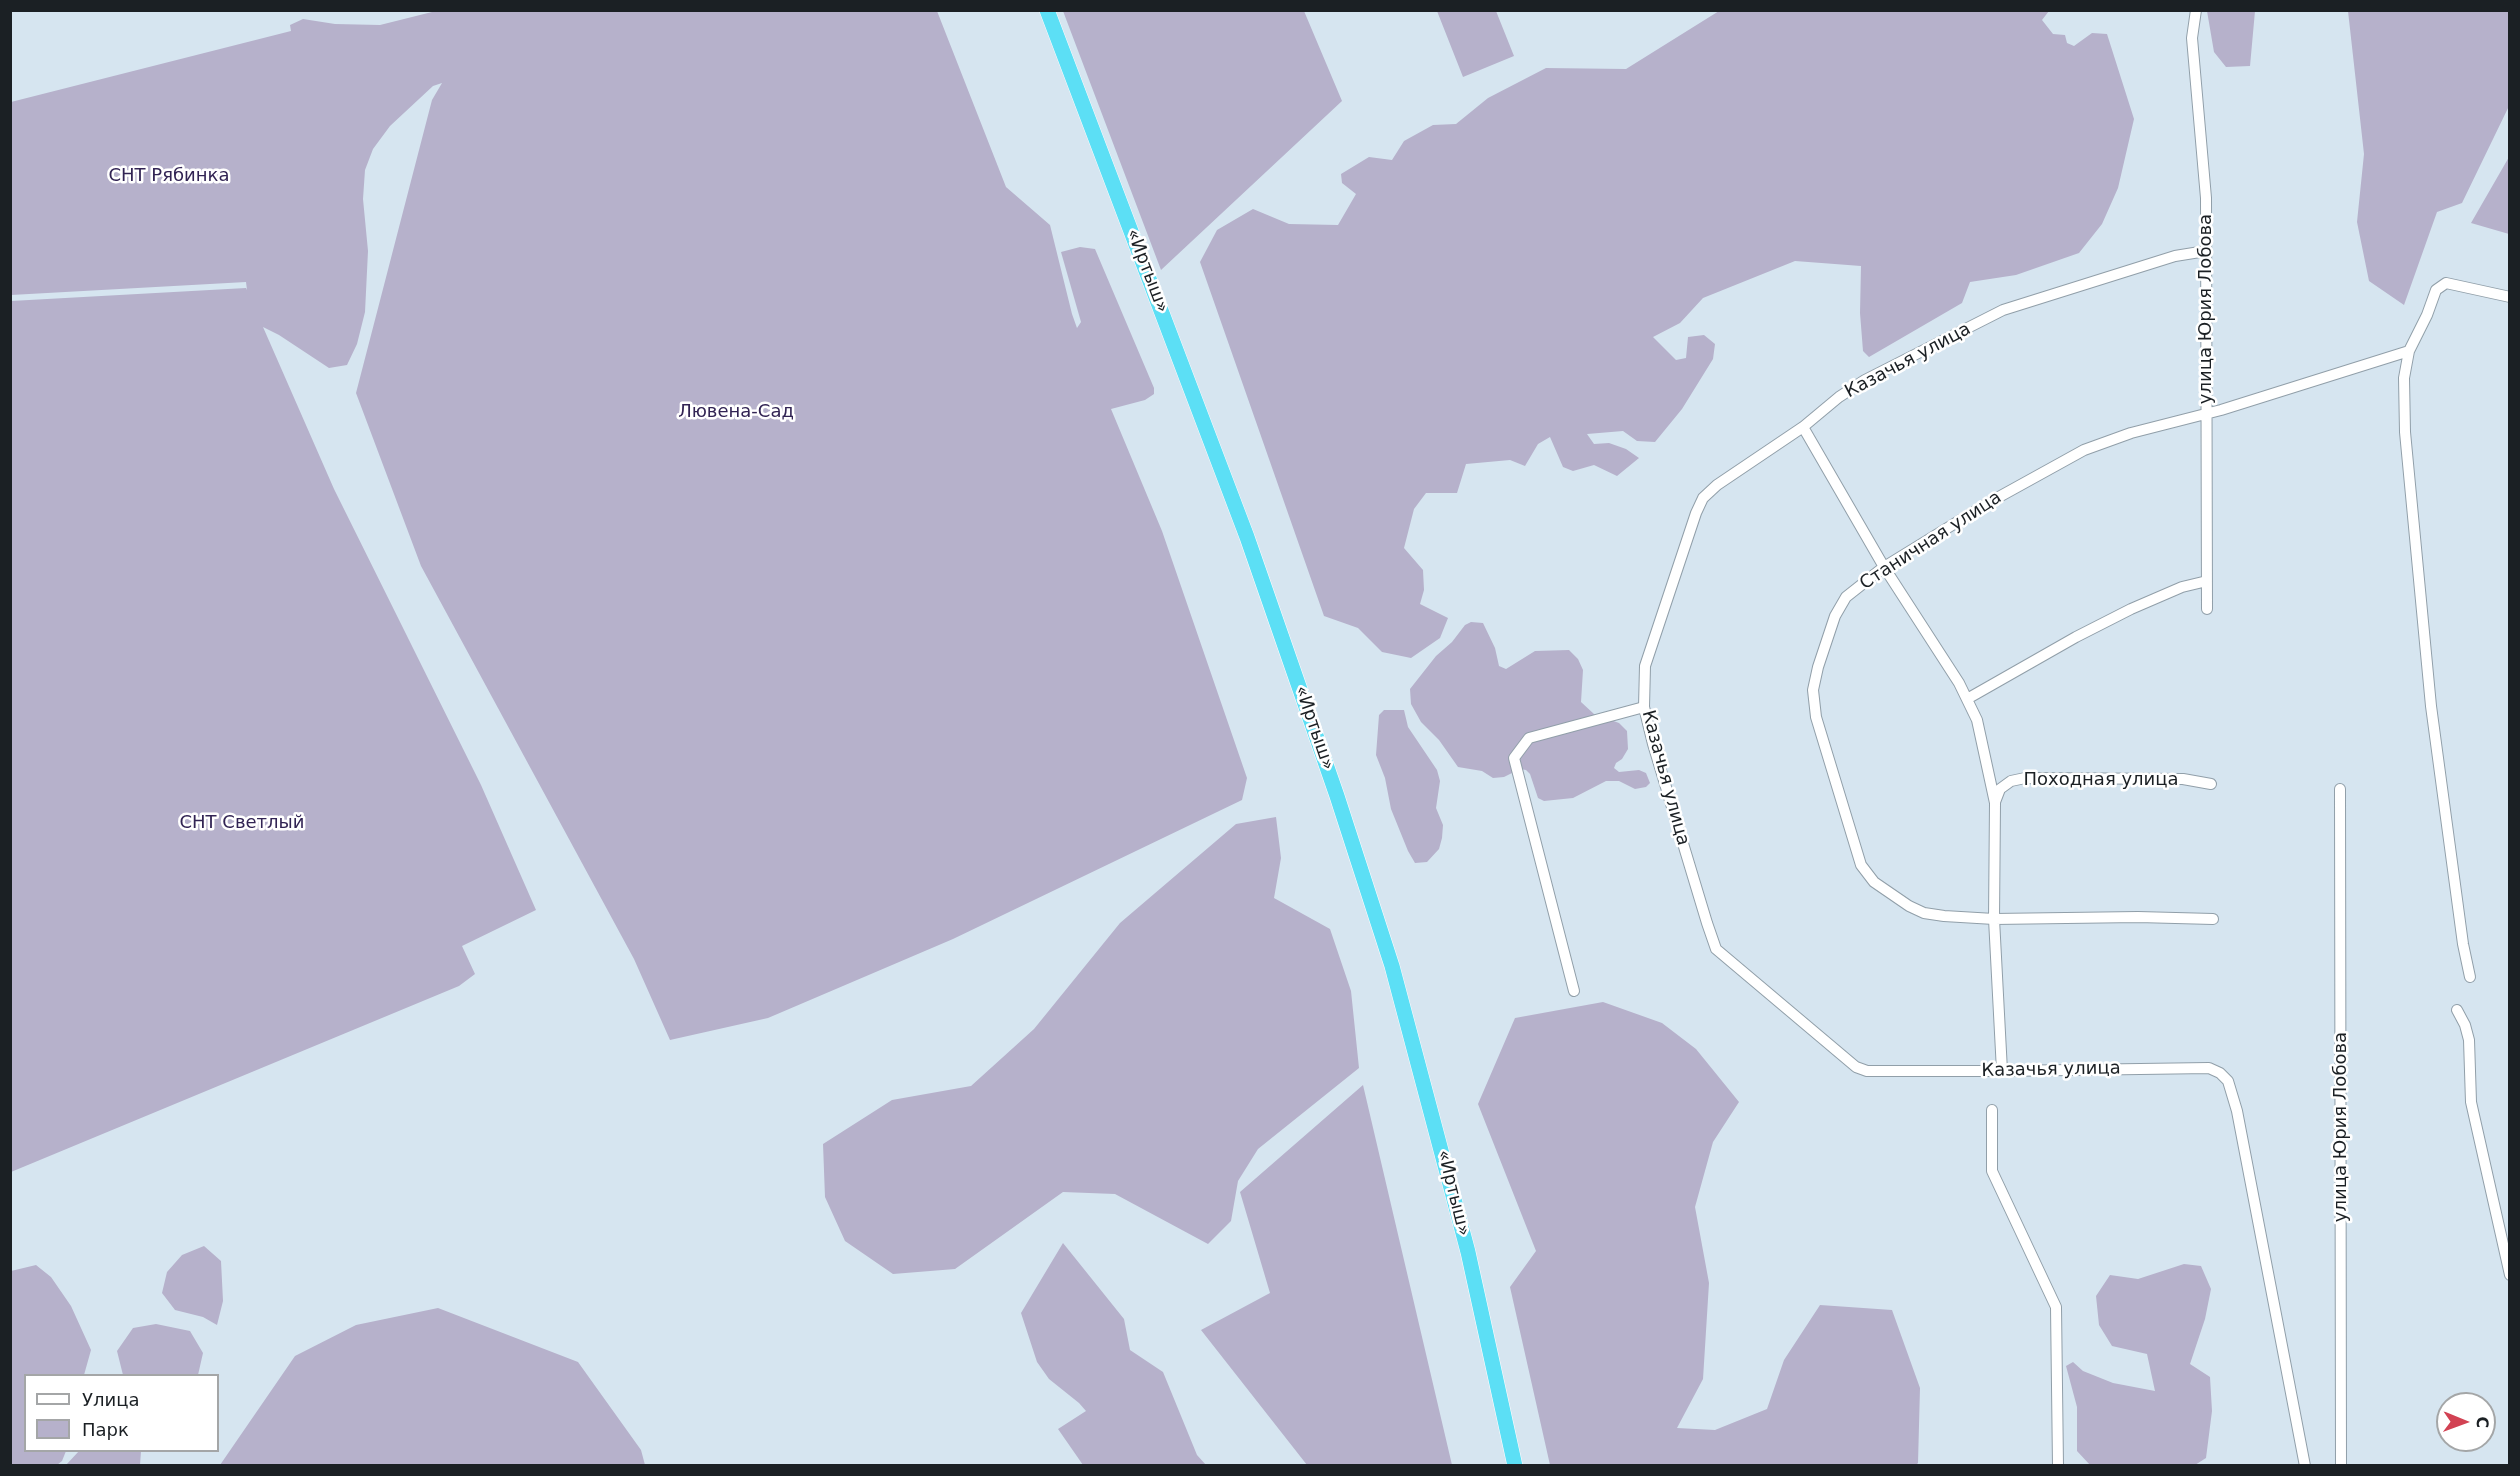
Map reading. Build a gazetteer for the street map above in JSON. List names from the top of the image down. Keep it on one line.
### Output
{"streets":{"highway":["«Иртыш»"],"street":["улица Юрия Лобова","Казачья улица","Станичная улица","Походная улица"]},"crossings":[["улица Юрия Лобова","Казачья улица"],["улица Юрия Лобова","Станичная улица"]],"parks":["СНТ Рябинка","Лювена-Сад","СНТ Светлый"],"legend":["Улица","Парк"],"north":"right"}
